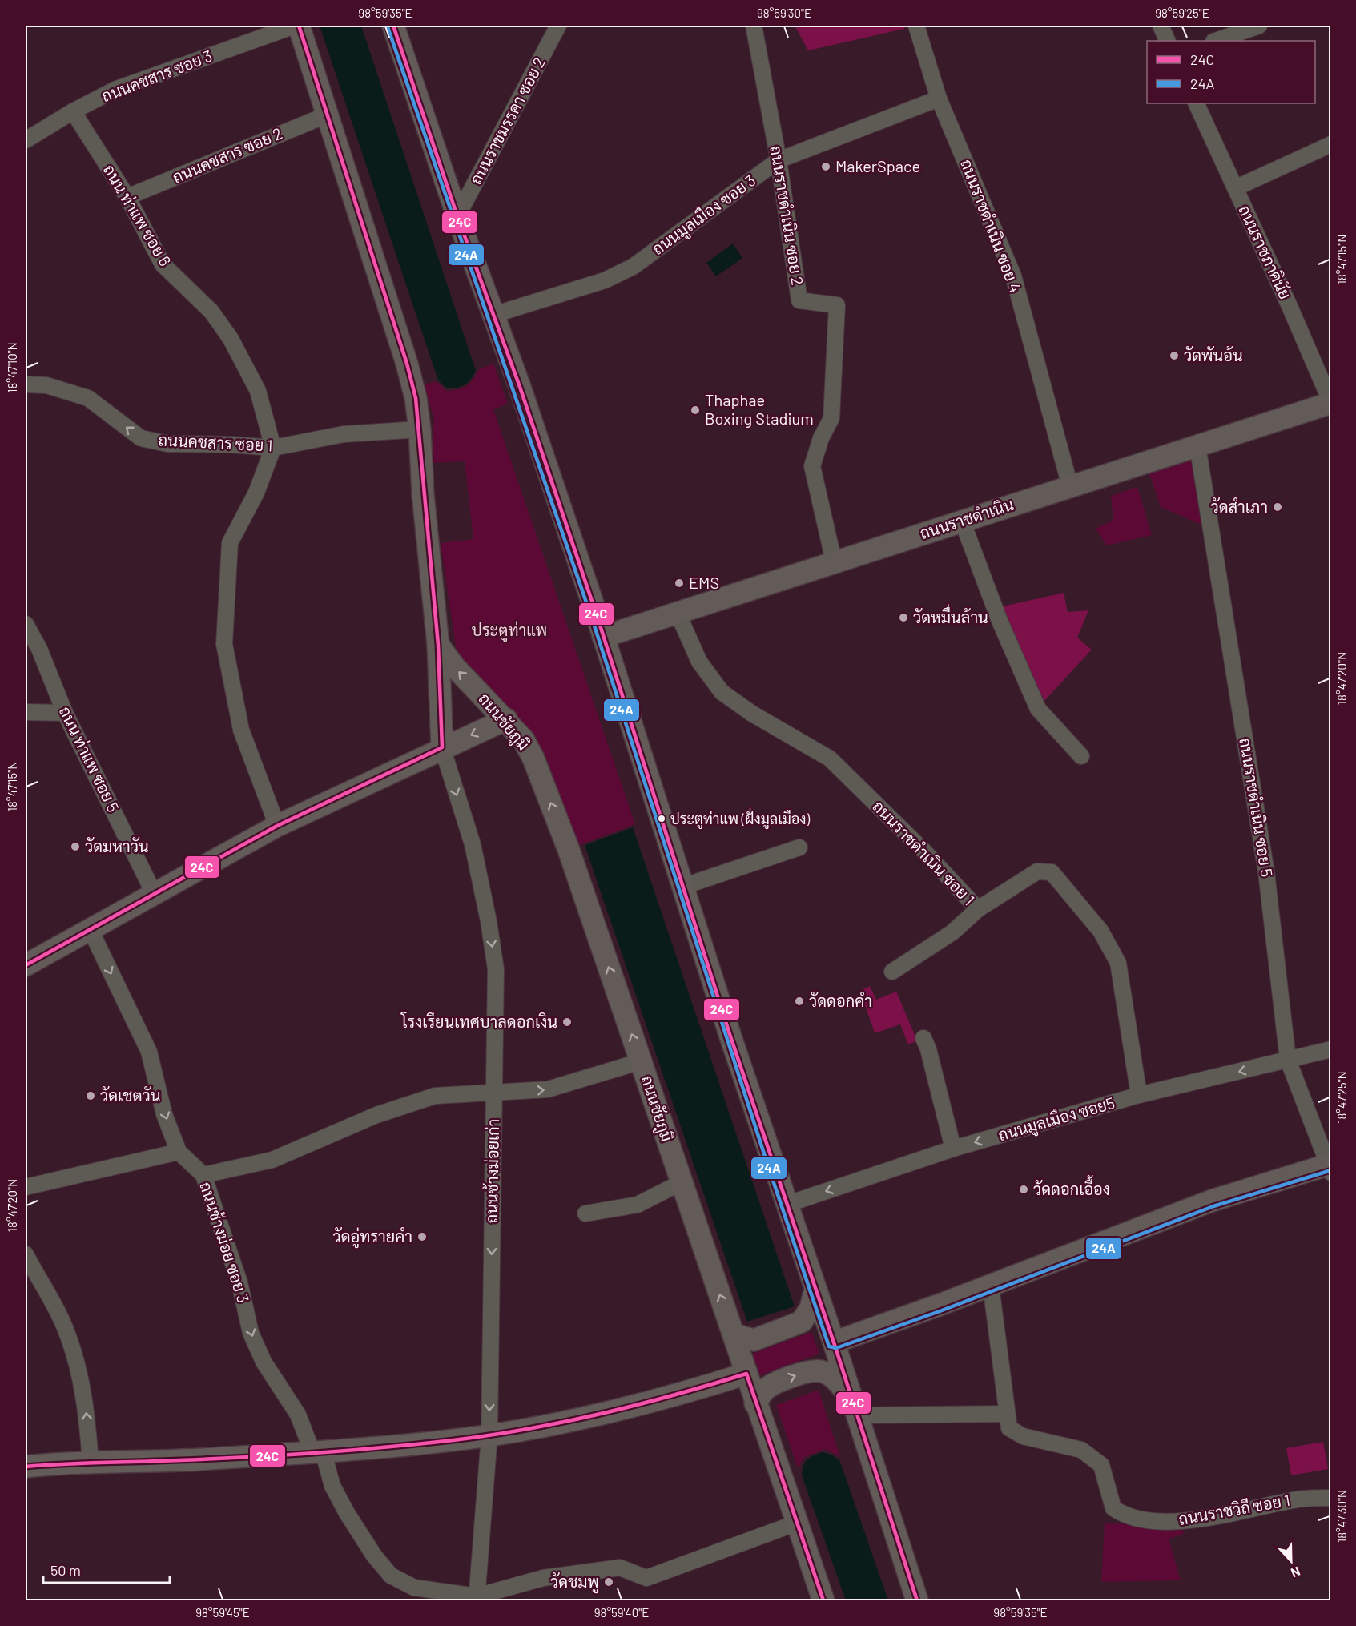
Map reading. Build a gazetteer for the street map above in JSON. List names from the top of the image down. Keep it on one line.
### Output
{"streets":{"main road":["ถนนราชดำเนิน","ถนนชัยภูมิ"],"street":["ถนนคชสาร ซอย 3","ถนนราชมรรคา ซอย 2","ถนนคชสาร ซอย 2","ถนนมูลเมือง ซอย 3","ถนน ท่าแพ ซอย 6","ถนนราชดำเนิน ซอย 2","ถนนราชดำเนิน ซอย 4","ถนนราชภาคินัย","ถนนคชสาร ซอย 1","ถนน ท่าแพ ซอย 5","ถนนราชดำเนิน ซอย 5","ถนนราชดำเนิน ซอย 1","ถนนมูลเมือง ซอย5","ถนนช้างม่อยเก่า","ถนนช้างม่อย ซอย 3","ถนนราชวิถี ซอย 1"]},"crossings":[["ถนนคชสาร ซอย 3","ถนน ท่าแพ ซอย 6"],["ถนนคชสาร ซอย 2","ถนน ท่าแพ ซอย 6"],["ถนนมูลเมือง ซอย 3","ถนนราชดำเนิน ซอย 2"],["ถนนมูลเมือง ซอย 3","ถนนราชดำเนิน ซอย 4"],["ถนน ท่าแพ ซอย 6","ถนนคชสาร ซอย 1"],["ถนนราชดำเนิน ซอย 2","ถนนราชดำเนิน"],["ถนนราชดำเนิน ซอย 4","ถนนราชดำเนิน"],["ถนนราชภาคินัย","ถนนราชดำเนิน"],["ถนนราชดำเนิน","ถนนราชดำเนิน ซอย 5"],["ถนนราชดำเนิน","ถนนราชดำเนิน ซอย 1"],["ถนนราชดำเนิน ซอย 5","ถนนมูลเมือง ซอย5"],["ถนนราชดำเนิน ซอย 1","ถนนมูลเมือง ซอย5"],["ถนนช้างม่อยเก่า","ถนนช้างม่อย ซอย 3"]],"one_way":["ถนนคชสาร ซอย 1","ถนนมูลเมือง ซอย5","ถนนช้างม่อยเก่า","ถนนช้างม่อย ซอย 3"],"parks":["ประตูท่าแพ"],"places":["MakerSpace","วัดพันอ้น","Thaphae Boxing Stadium","วัดสำเภา","EMS","วัดหมื่นล้าน","ประตูท่าแพ (ฝั่งมูลเมือง)","วัดมหาวัน","วัดดอกคำ","โรงเรียนเทศบาลดอกเงิน","วัดเชตวัน","วัดดอกเอื้อง","วัดอู่ทรายคำ","วัดชมพู"],"lines":["transit line 24C","transit line 24A"],"legend":["24C","24A"],"scale_bar":"50 m","north":"bottom","coordinates":["98°59'35\"E","98°59'30\"E","98°59'25\"E","18°47'15\"N","18°47'10\"N","18°47'20\"N","18°47'25\"N","18°47'30\"N","98°59'45\"E","98°59'40\"E"]}
